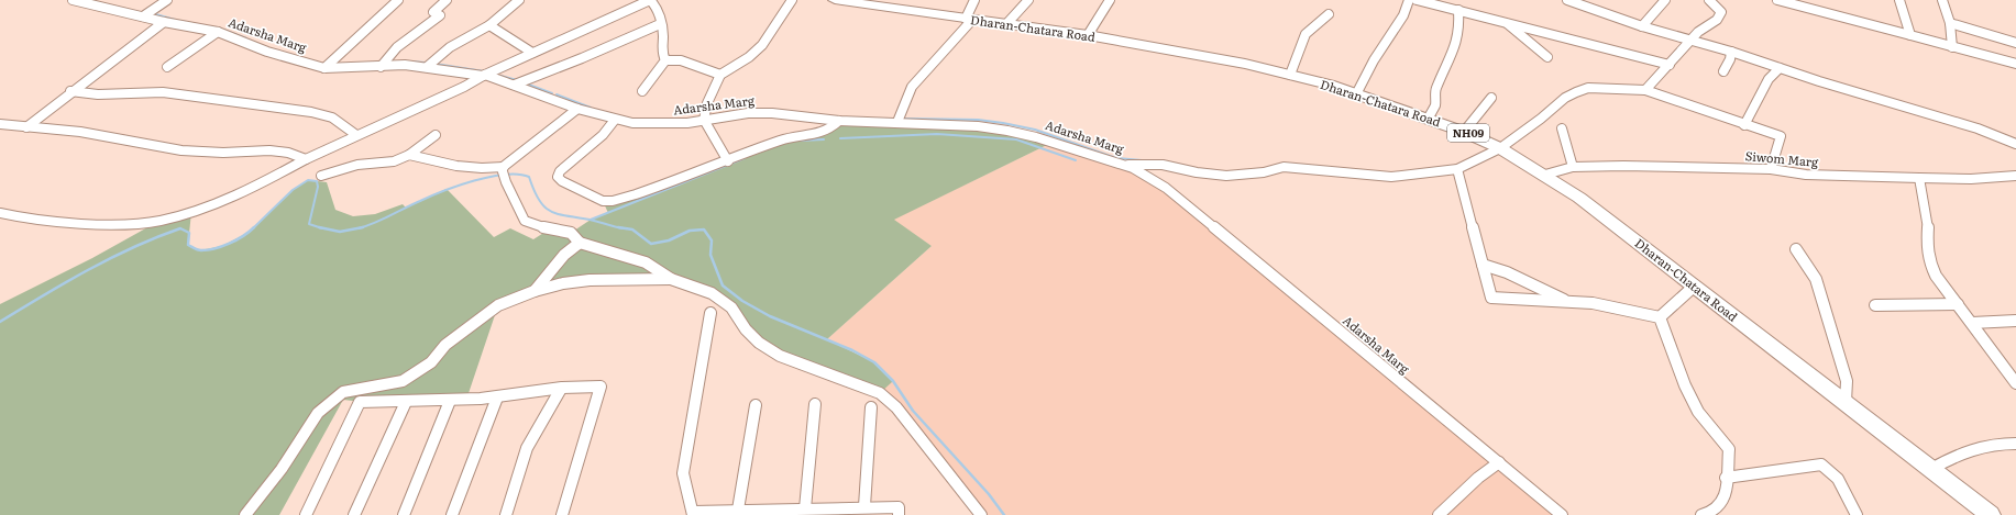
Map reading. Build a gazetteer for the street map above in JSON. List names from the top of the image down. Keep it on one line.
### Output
{"streets":{"main road":["Dharan-Chatara Road","NH09"],"street":["Adarsha Marg","Siwom Marg"]},"crossings":[["Dharan-Chatara Road","Siwom Marg"]]}
